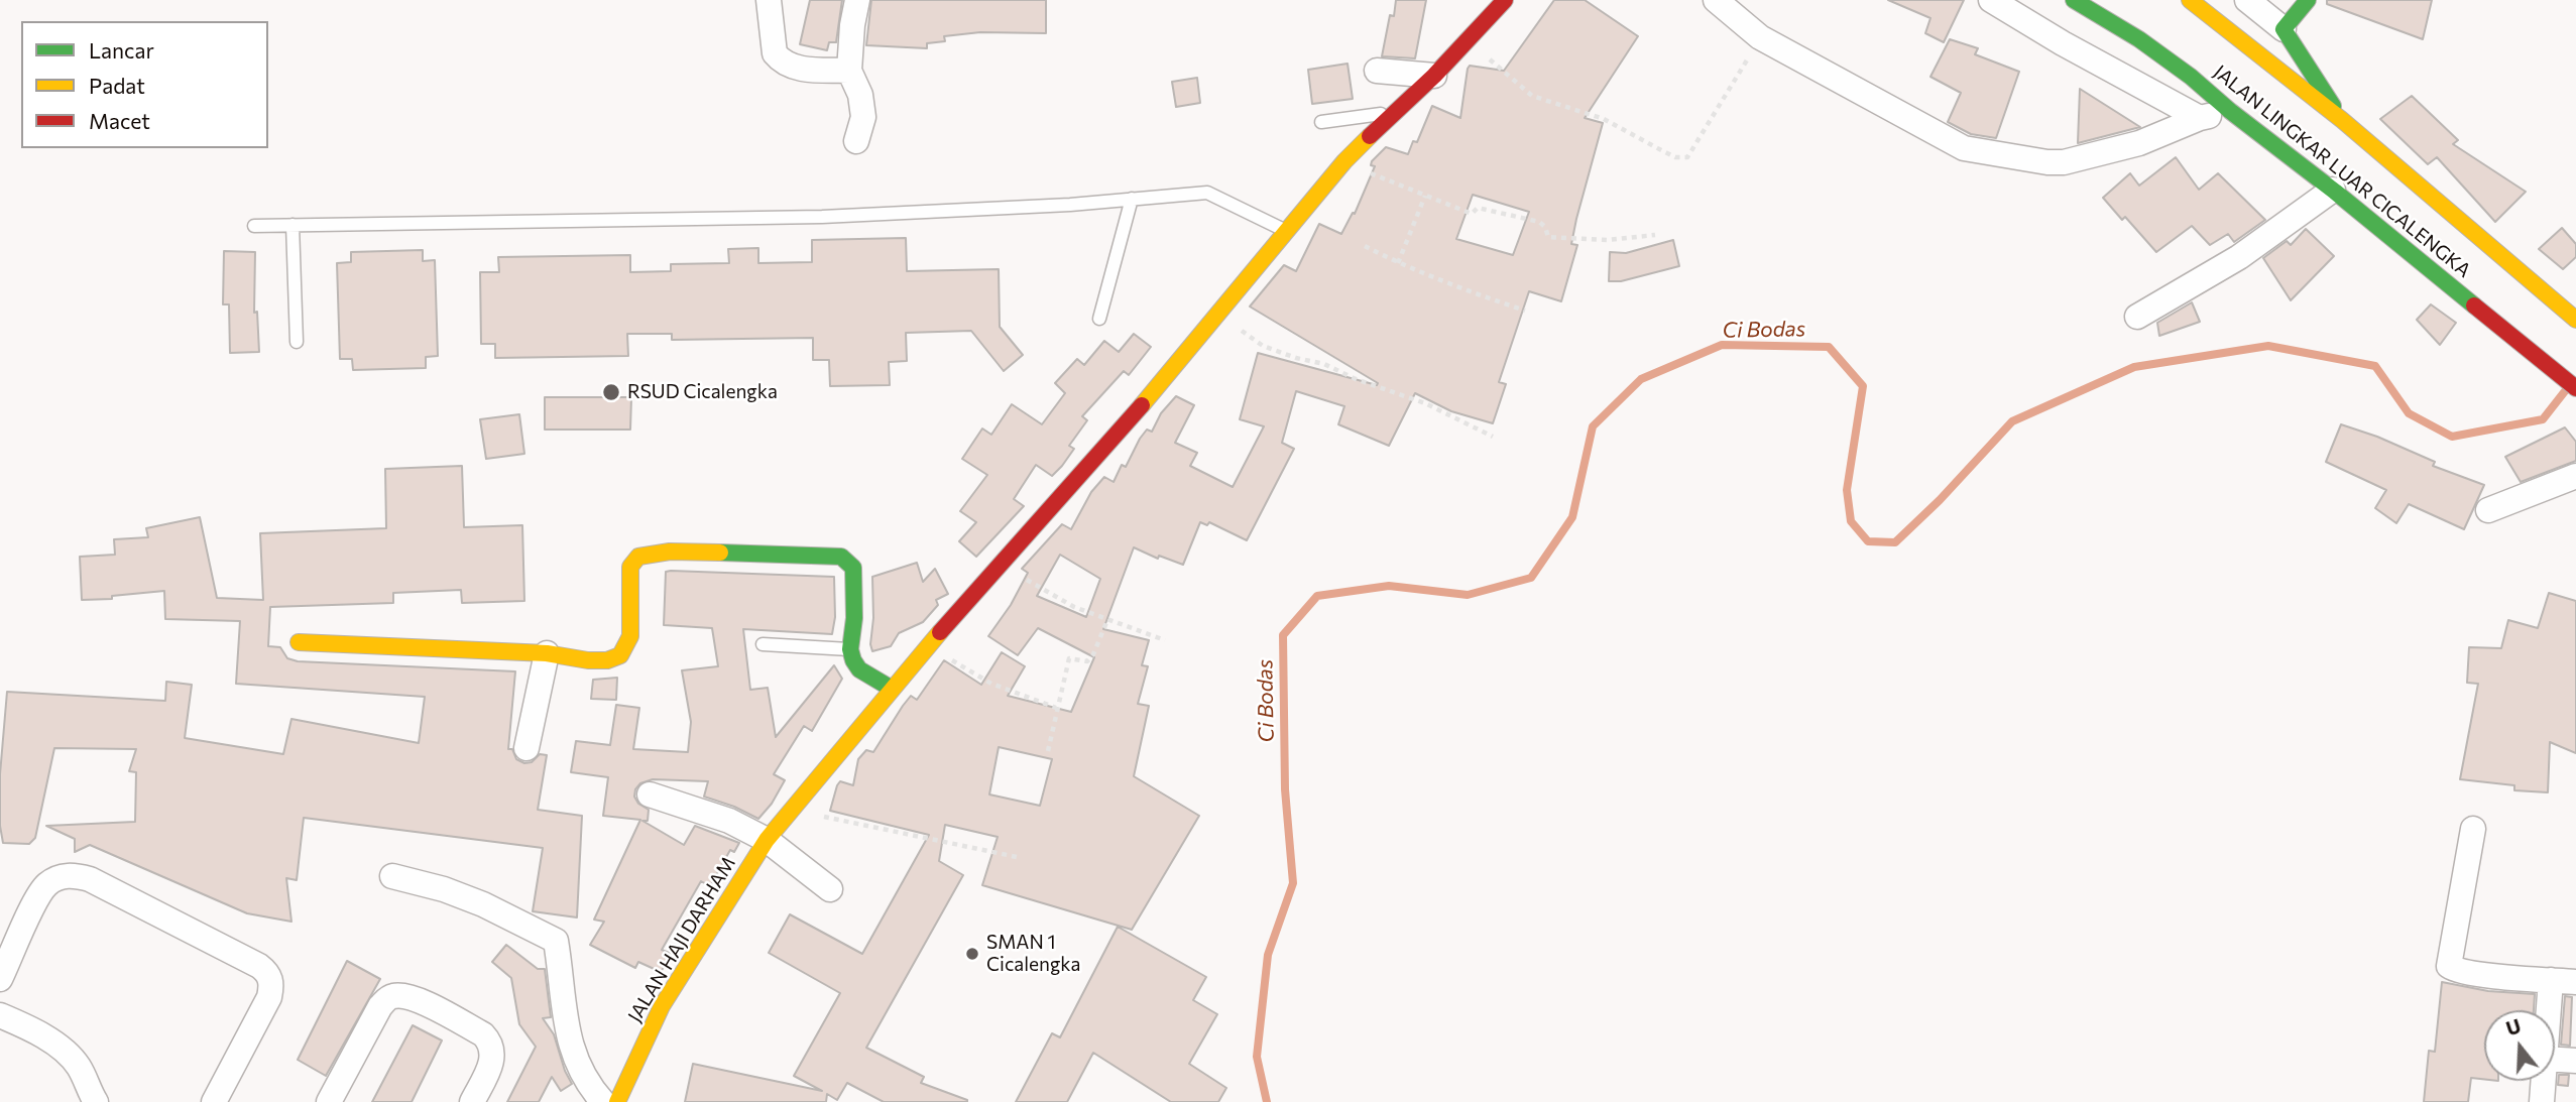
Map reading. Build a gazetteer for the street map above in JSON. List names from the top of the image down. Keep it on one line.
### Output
{"streets":{"main road":["JALAN LINGKAR LUAR CICALENGKA","JALAN HAJI DARHAM"]},"water":["Ci Bodas"],"places":["RSUD Cicalengka","SMAN 1 Cicalengka"],"legend":["Lancar","Padat","Macet"],"north":"top"}
